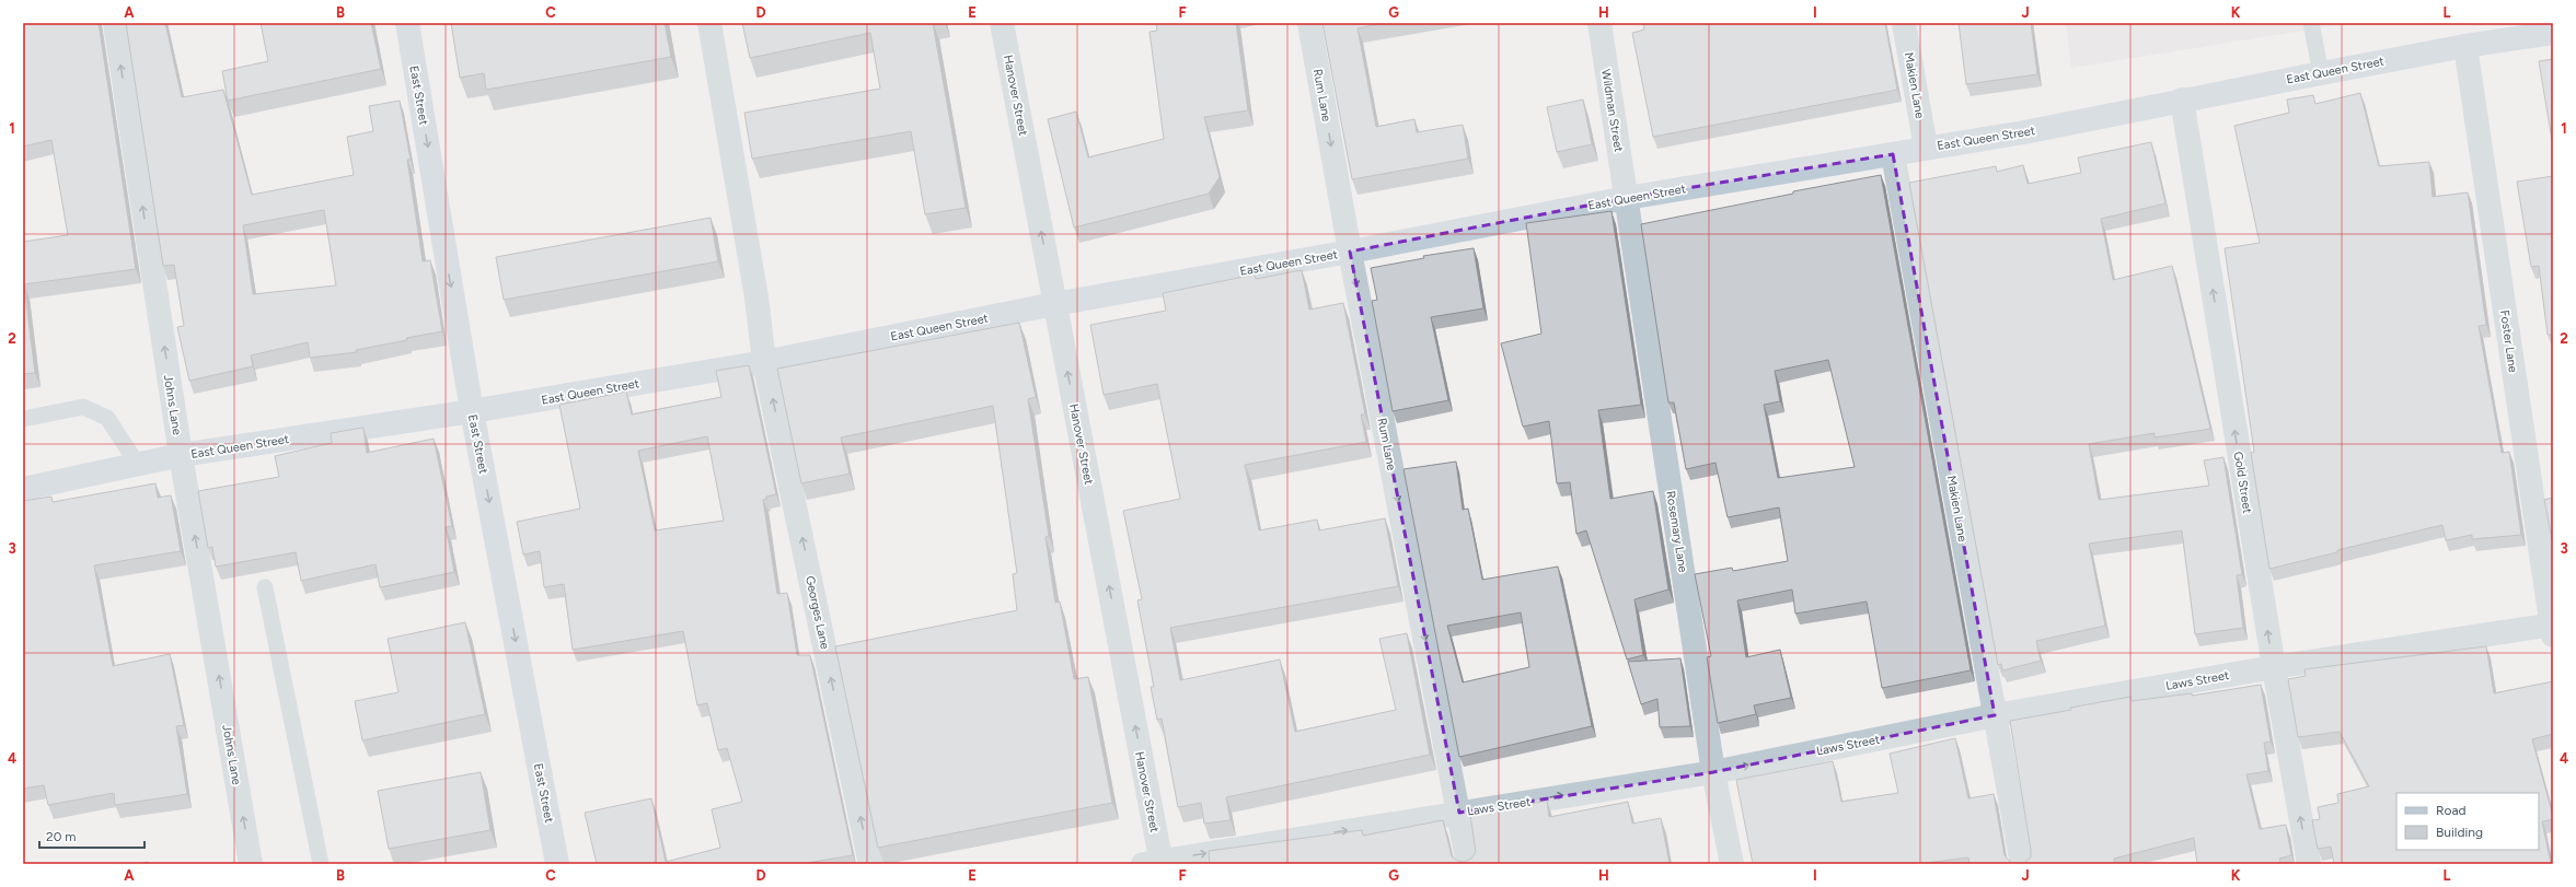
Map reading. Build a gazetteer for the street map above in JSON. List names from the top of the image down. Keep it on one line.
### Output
{"streets":{"main road":["East Queen Street","East Street"],"street":["Makien Lane","Hanover Street","Rum Lane","Wildman Street","Foster Lane","Johns Lane","Gold Street","Rosemary Lane","Georges Lane","Laws Street"]},"crossings":[["East Queen Street","Makien Lane"],["East Queen Street","East Street"],["East Queen Street","Hanover Street"],["East Queen Street","Rum Lane"],["East Queen Street","Wildman Street"],["East Queen Street","Foster Lane"],["East Queen Street","Johns Lane"],["East Queen Street","Gold Street"],["East Queen Street","Rosemary Lane"],["East Queen Street","Georges Lane"],["Makien Lane","Laws Street"],["Hanover Street","Laws Street"],["Rum Lane","Laws Street"],["Wildman Street","Rosemary Lane"],["Foster Lane","Laws Street"],["Gold Street","Laws Street"],["Rosemary Lane","Laws Street"]],"one_way":["East Street","Hanover Street","Rum Lane","Johns Lane","Gold Street","Georges Lane","Laws Street"],"legend":["Road","Building"],"scale_bar":"20 m","grid":{"columns":["A","B","C","D","E","F","G","H","I","J","K","L"],"rows":["1","2","3","4"]}}
